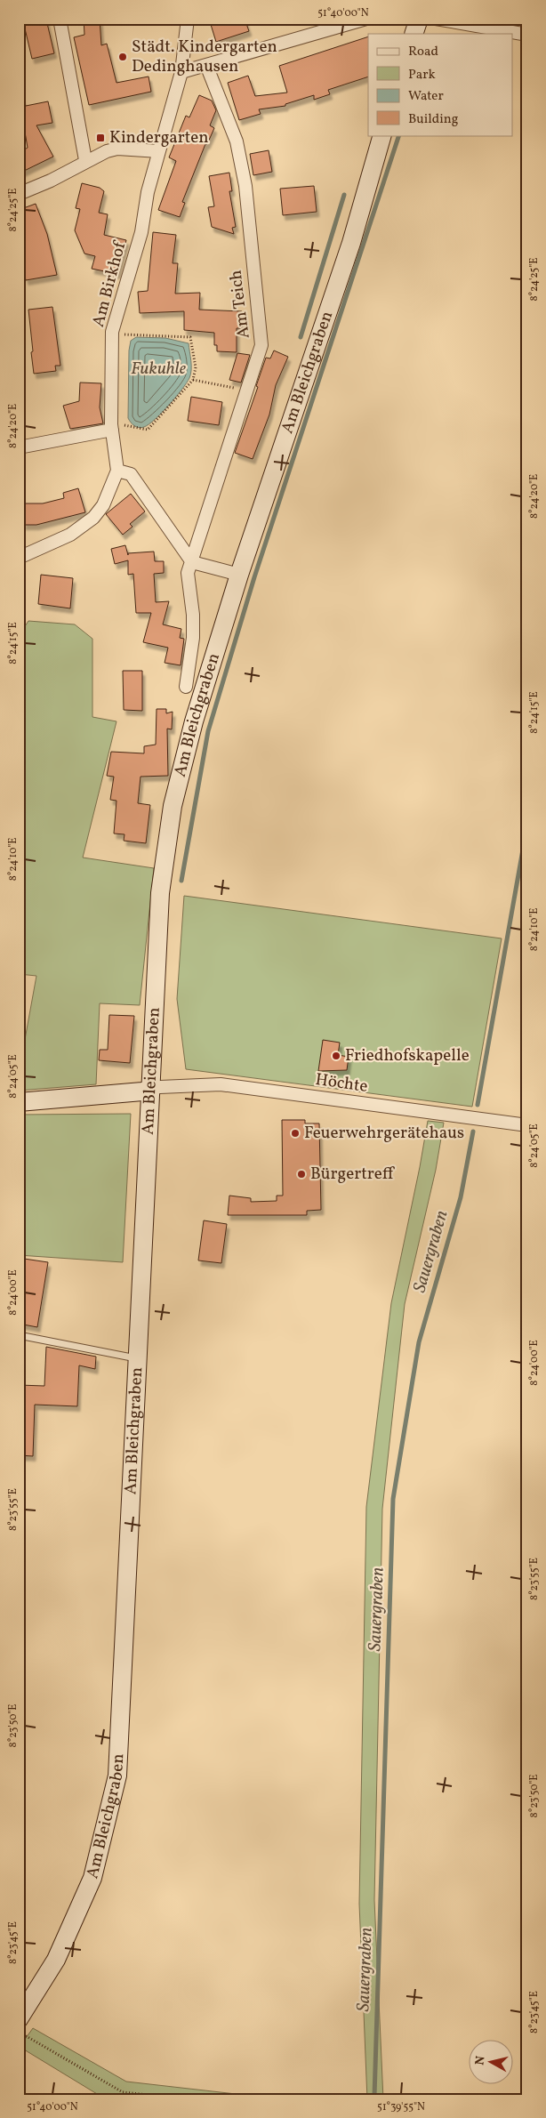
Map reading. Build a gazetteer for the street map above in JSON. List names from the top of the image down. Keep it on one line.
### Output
{"streets":{"street":["Am Birkhof","Am Teich","Am Bleichgraben","Höchte"]},"crossings":[["Am Bleichgraben","Höchte"]],"water":["Fukuhle","Sauergraben"],"places":{"other":["Städt. Kindergarten Dedinghausen","Friedhofskapelle","Feuerwehrgerätehaus","Bürgertreff"],"transit":["Kindergarten"]},"legend":["Road","Park","Water","Building"],"north":"left","coordinates":["51°40'00\"N","8°24'25\"E","8°24'20\"E","8°24'15\"E","8°24'10\"E","8°24'05\"E","8°24'00\"E","8°23'55\"E","8°23'50\"E","8°23'45\"E","51°39'55\"N"]}
